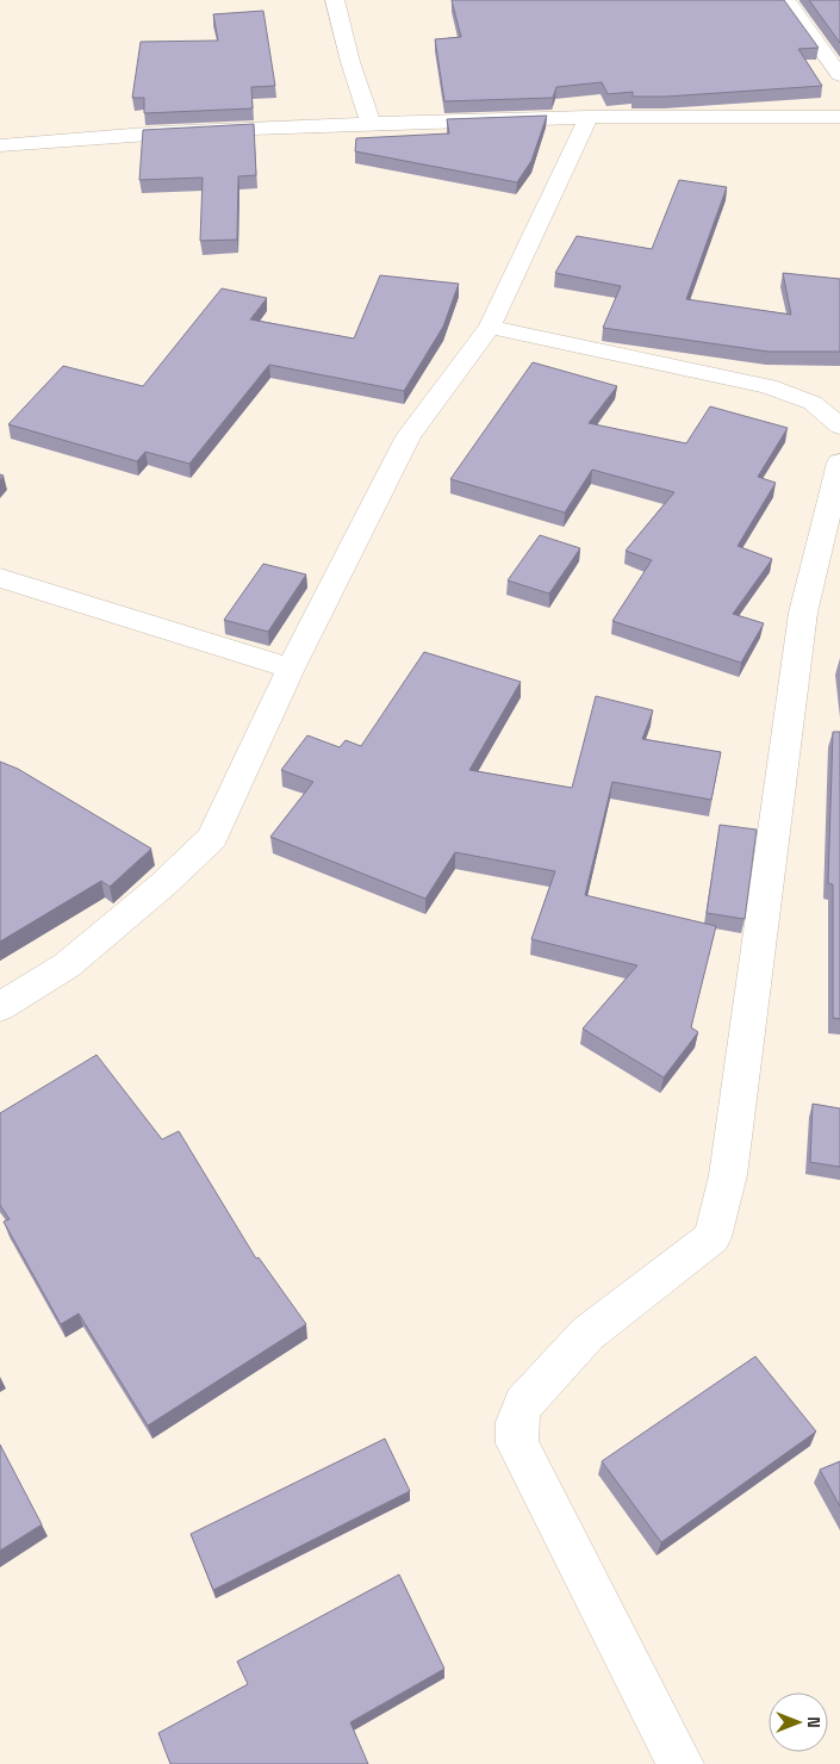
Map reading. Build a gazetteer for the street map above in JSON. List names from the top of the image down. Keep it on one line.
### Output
{"north":"right"}
